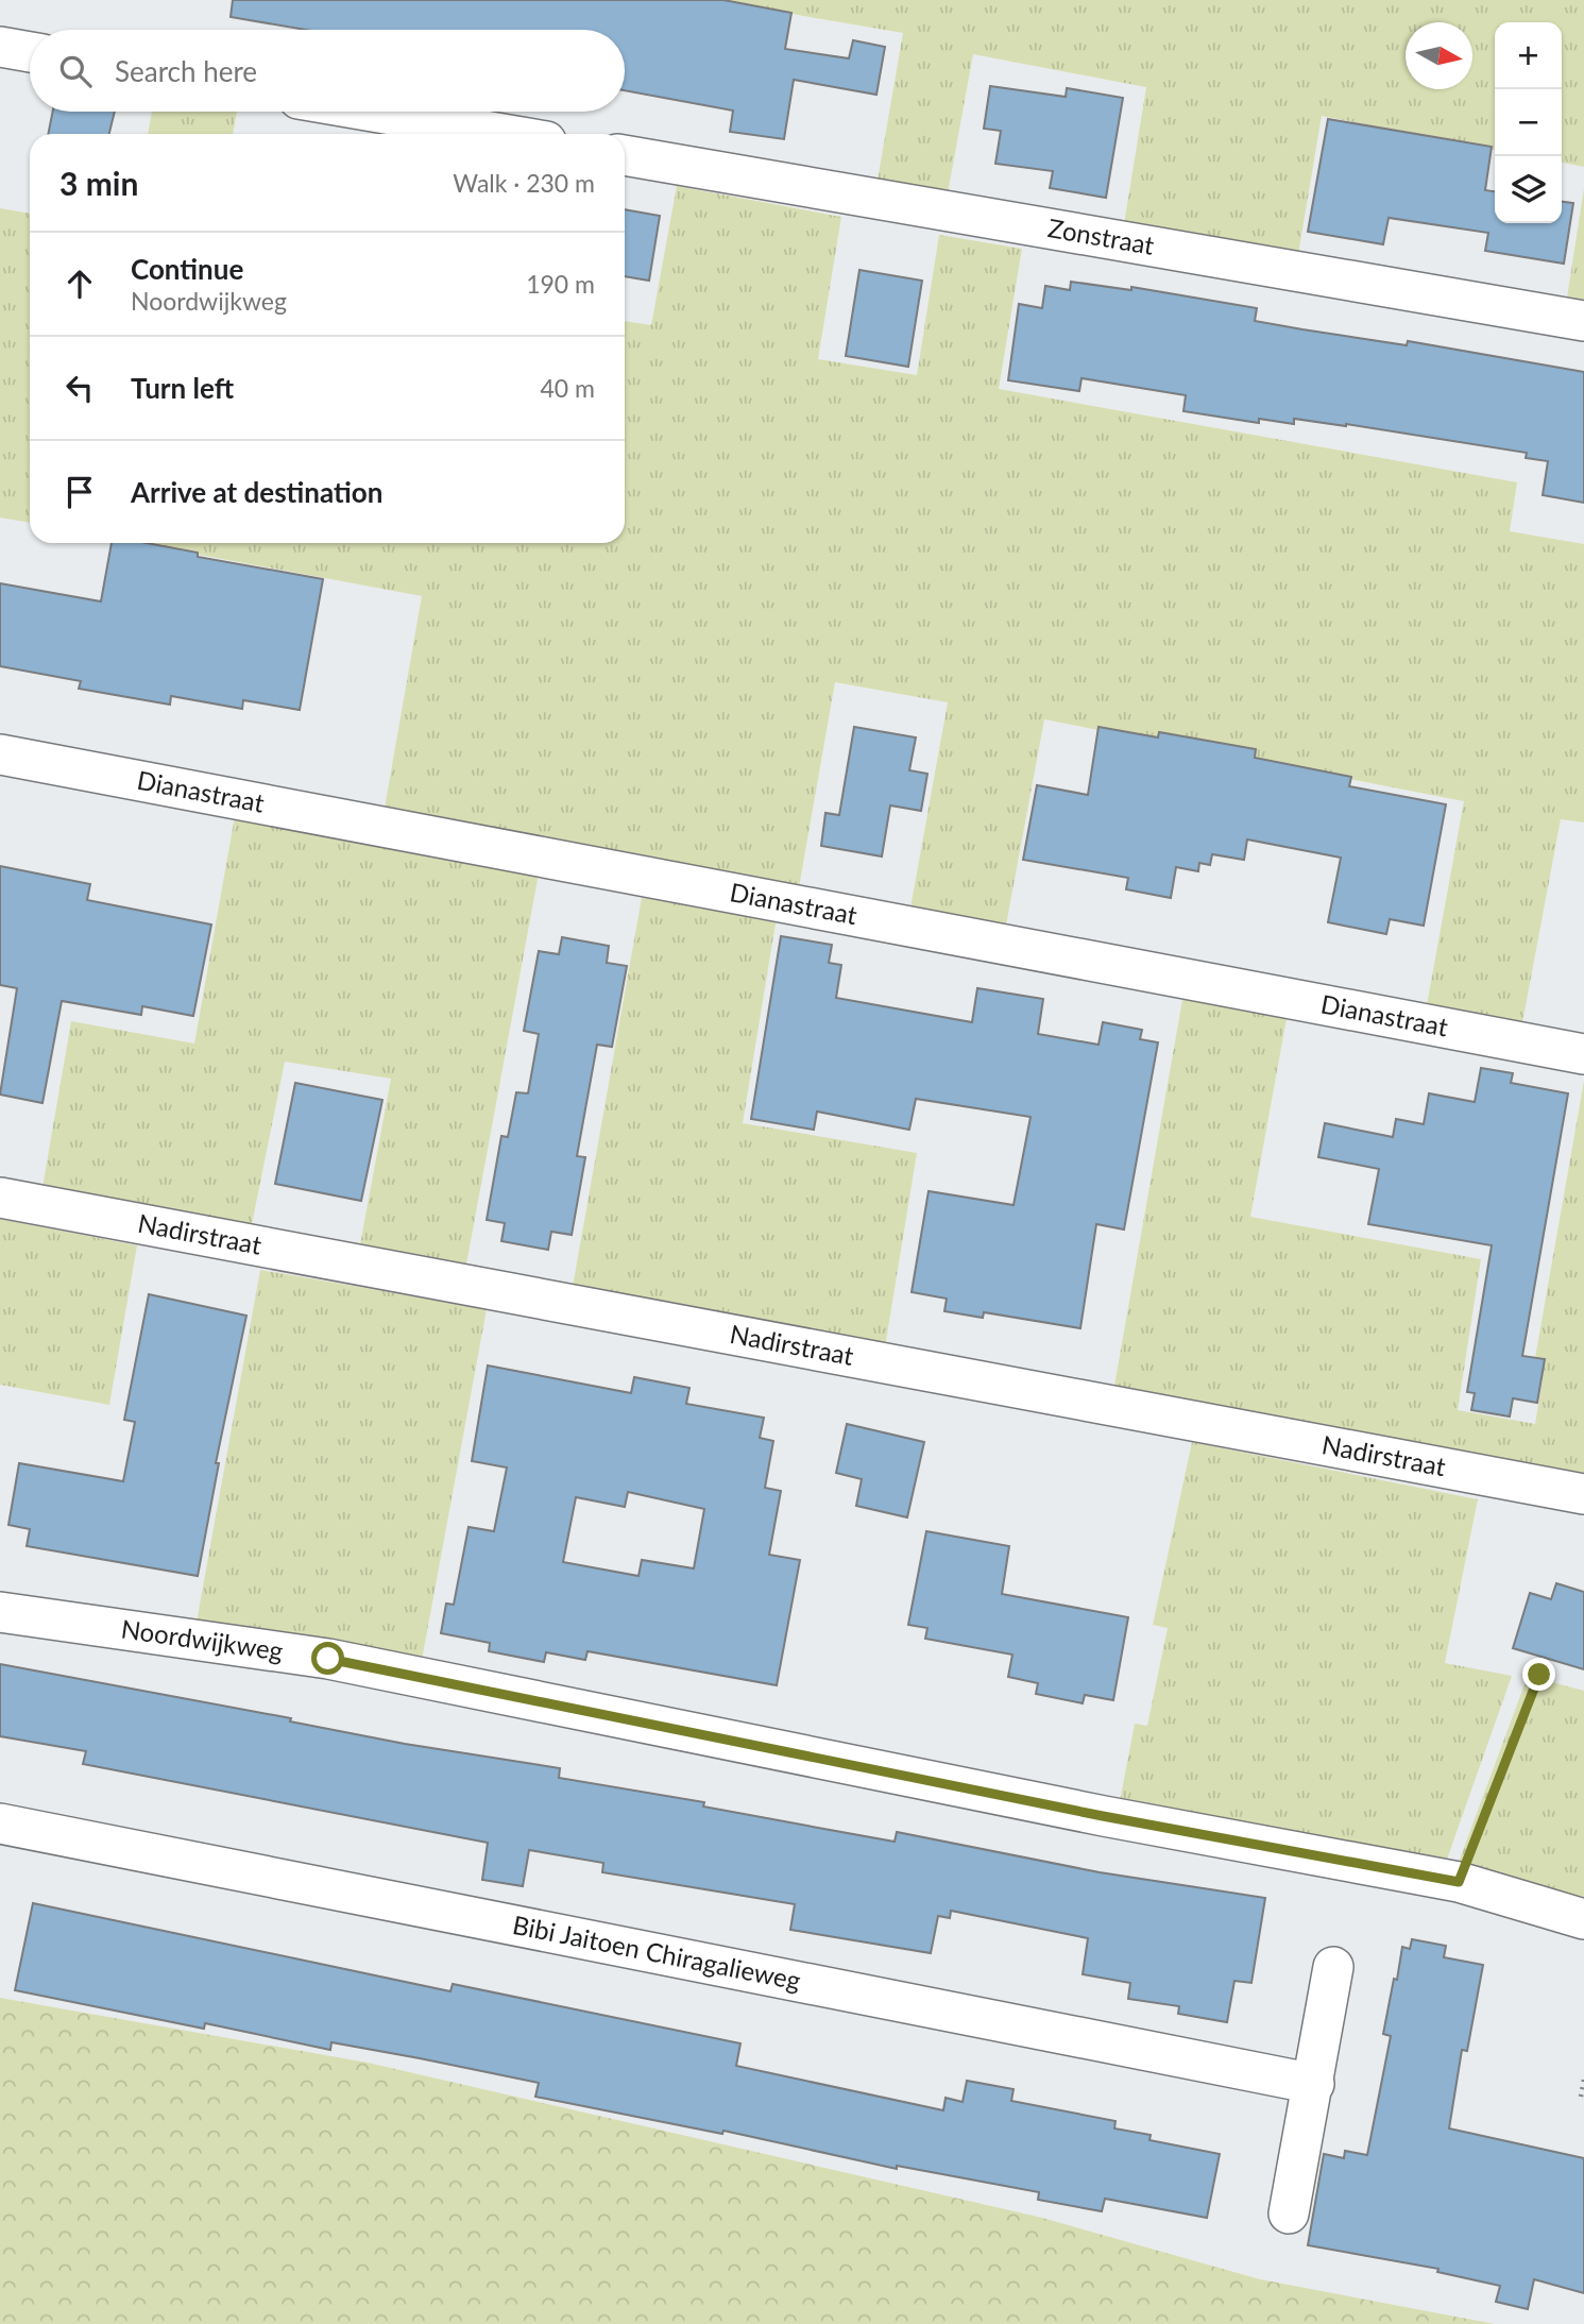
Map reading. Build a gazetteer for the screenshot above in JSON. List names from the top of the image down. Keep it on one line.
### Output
{"streets":{"street":["Zonstraat","Dianastraat","Nadirstraat","Noordwijkweg","Bibi Jaitoen Chiragalieweg"]},"north":"right","page":{"map_buttons":["+","−"],"search":"Search here","heading":["3 min","Walk · 230 m"],"list":[["Continue","Noordwijkweg","190 m"],["Turn left","40 m"],"Arrive at destination"]}}
